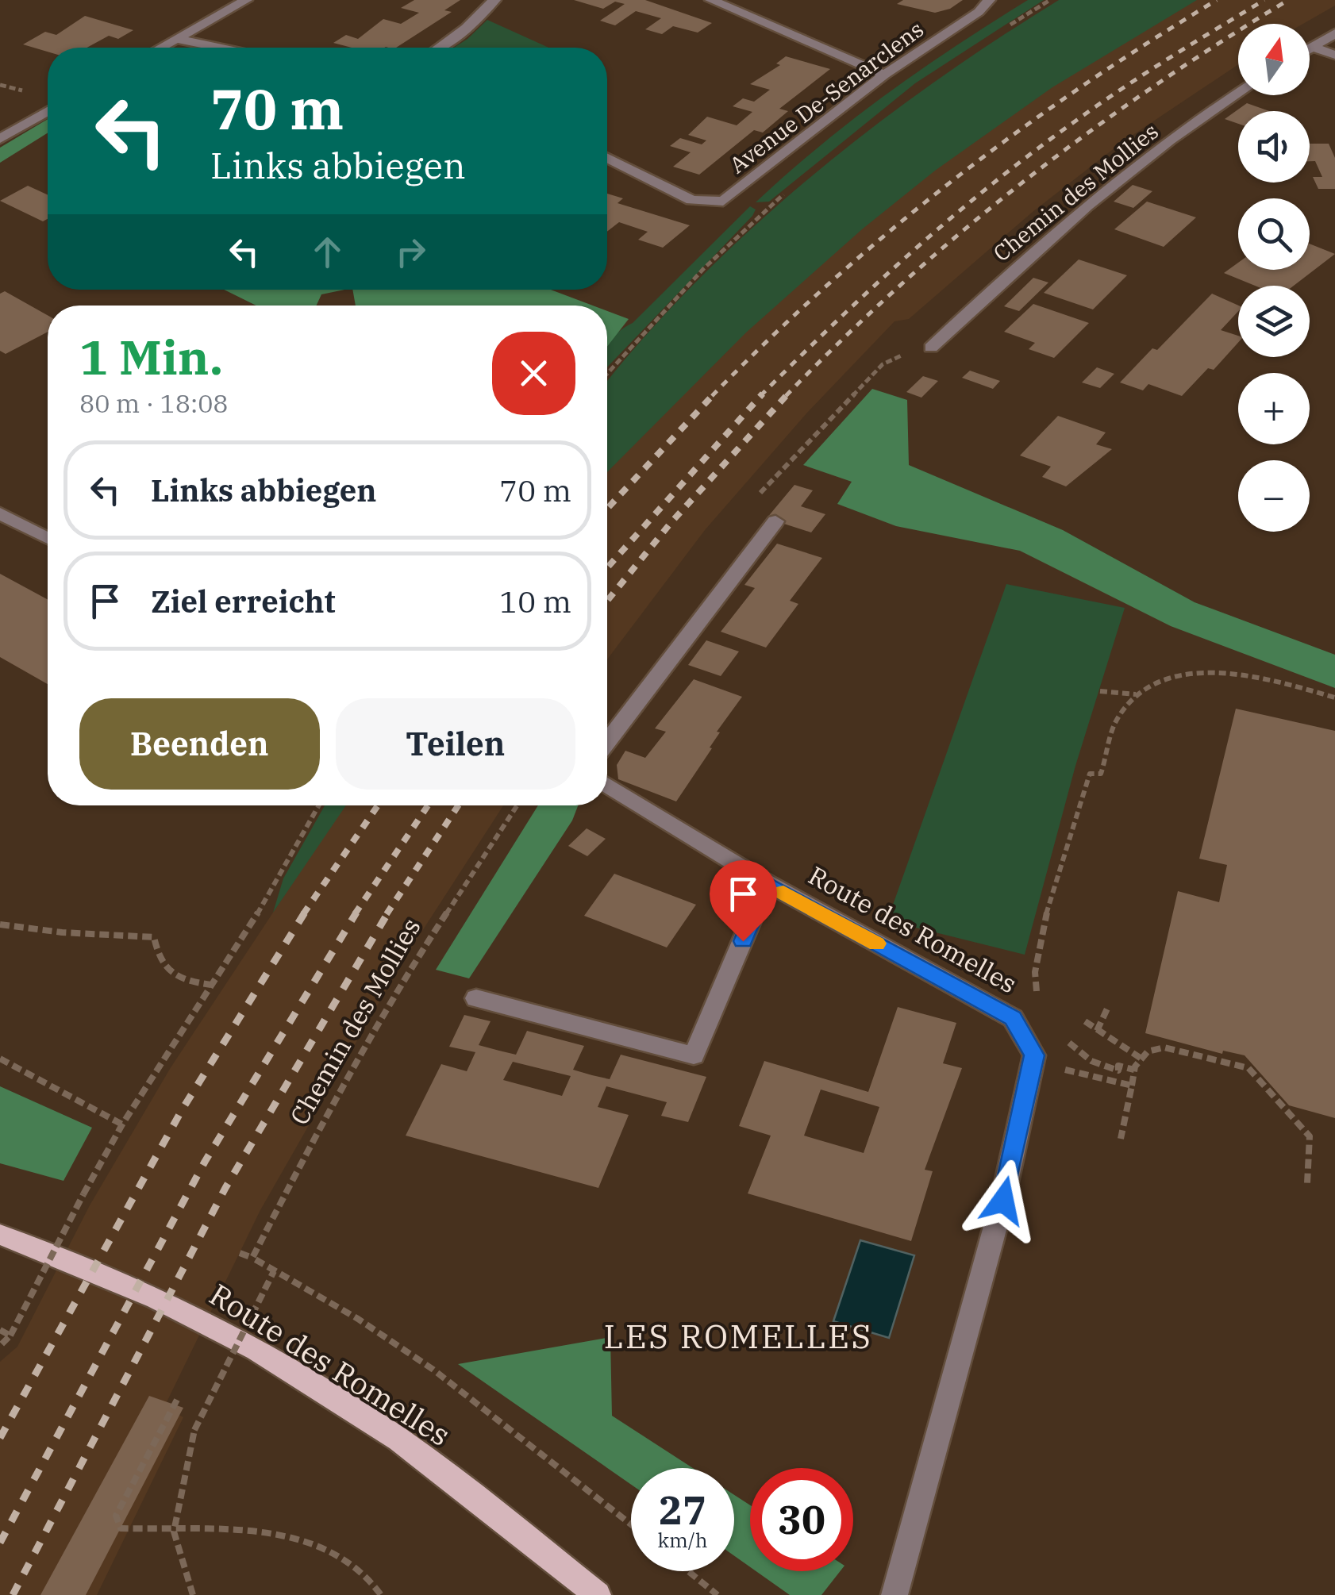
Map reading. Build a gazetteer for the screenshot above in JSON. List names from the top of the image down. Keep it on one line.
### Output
{"streets":{"main road":["Route des Romelles"],"street":["Avenue De-Senarclens","Chemin des Mollies"]},"districts":["LES ROMELLES"],"north":"top","page":{"map_buttons":["+","−"],"turn":["70 m","Links abbiegen"],"heading":["1 Min.","80 m · 18:08"],"list":[{"name":"Links abbiegen","value":"70 m"},{"name":"Ziel erreicht","value":"10 m"}],"buttons":["Beenden","Teilen"],"speed":"27 km/h","limit":"30"}}
